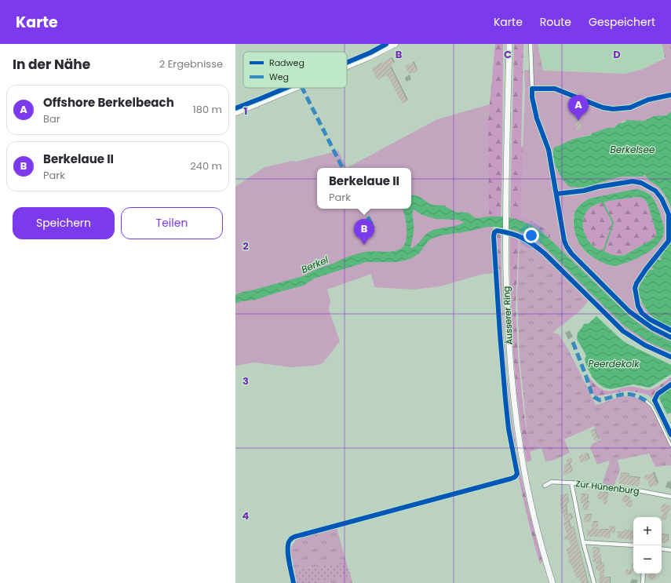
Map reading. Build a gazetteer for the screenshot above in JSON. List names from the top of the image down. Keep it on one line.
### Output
{"streets":{"main road":["Äusserer Ring"],"street":["Zur Hünenburg"]},"water":["Berkelsee","Berkel","Peerdekolk"],"legend":["Radweg","Weg"],"page":{"header":"Karte","nav":["Karte","Route","Gespeichert"],"heading":["In der Nähe","2 Ergebnisse"],"list":[{"mark":"A","name":"Offshore Berkelbeach","note":"Bar","value":"180 m"},{"mark":"B","name":"Berkelaue II","note":"Park","value":"240 m"}],"pins":["A","B"],"popup":["Berkelaue II","Park"],"buttons":["Speichern","Teilen"],"map_buttons":["+","−"]},"grid":{"columns":["B","C","D"],"rows":["1","2","3","4"]}}
